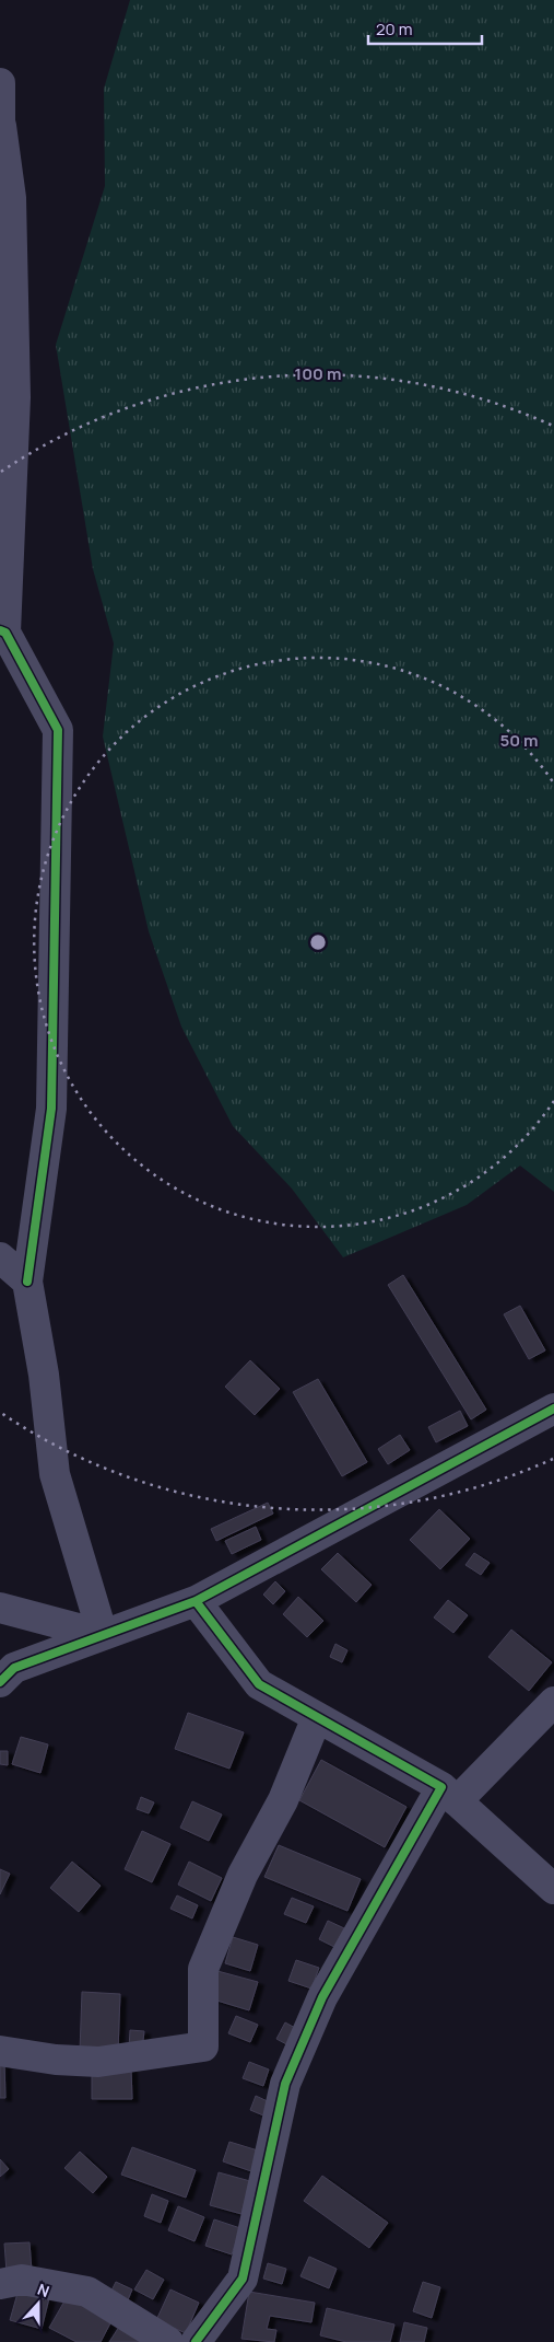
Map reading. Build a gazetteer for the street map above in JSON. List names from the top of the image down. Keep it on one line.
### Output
{"scale_bar":"20 m","north":"top","rings":["100 m","50 m"]}
